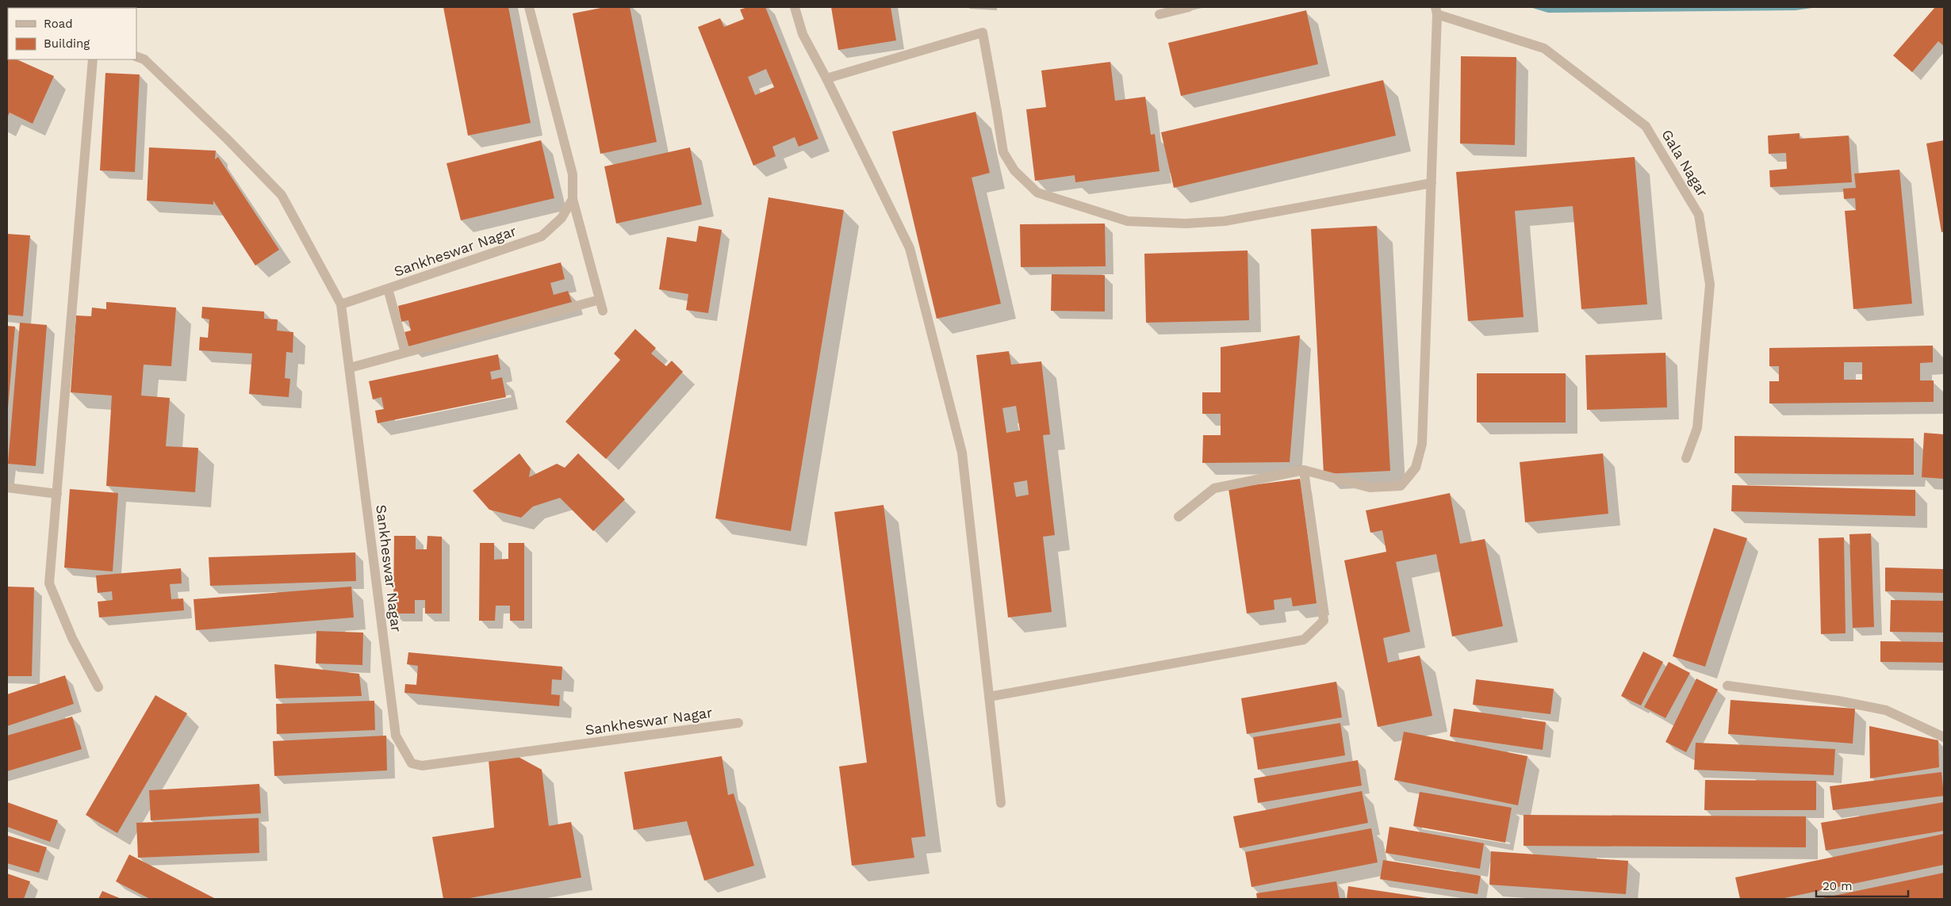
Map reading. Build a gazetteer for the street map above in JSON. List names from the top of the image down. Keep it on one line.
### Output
{"streets":{"street":["Gala Nagar","Sankheswar Nagar"]},"legend":["Road","Building"],"scale_bar":"20 m"}
